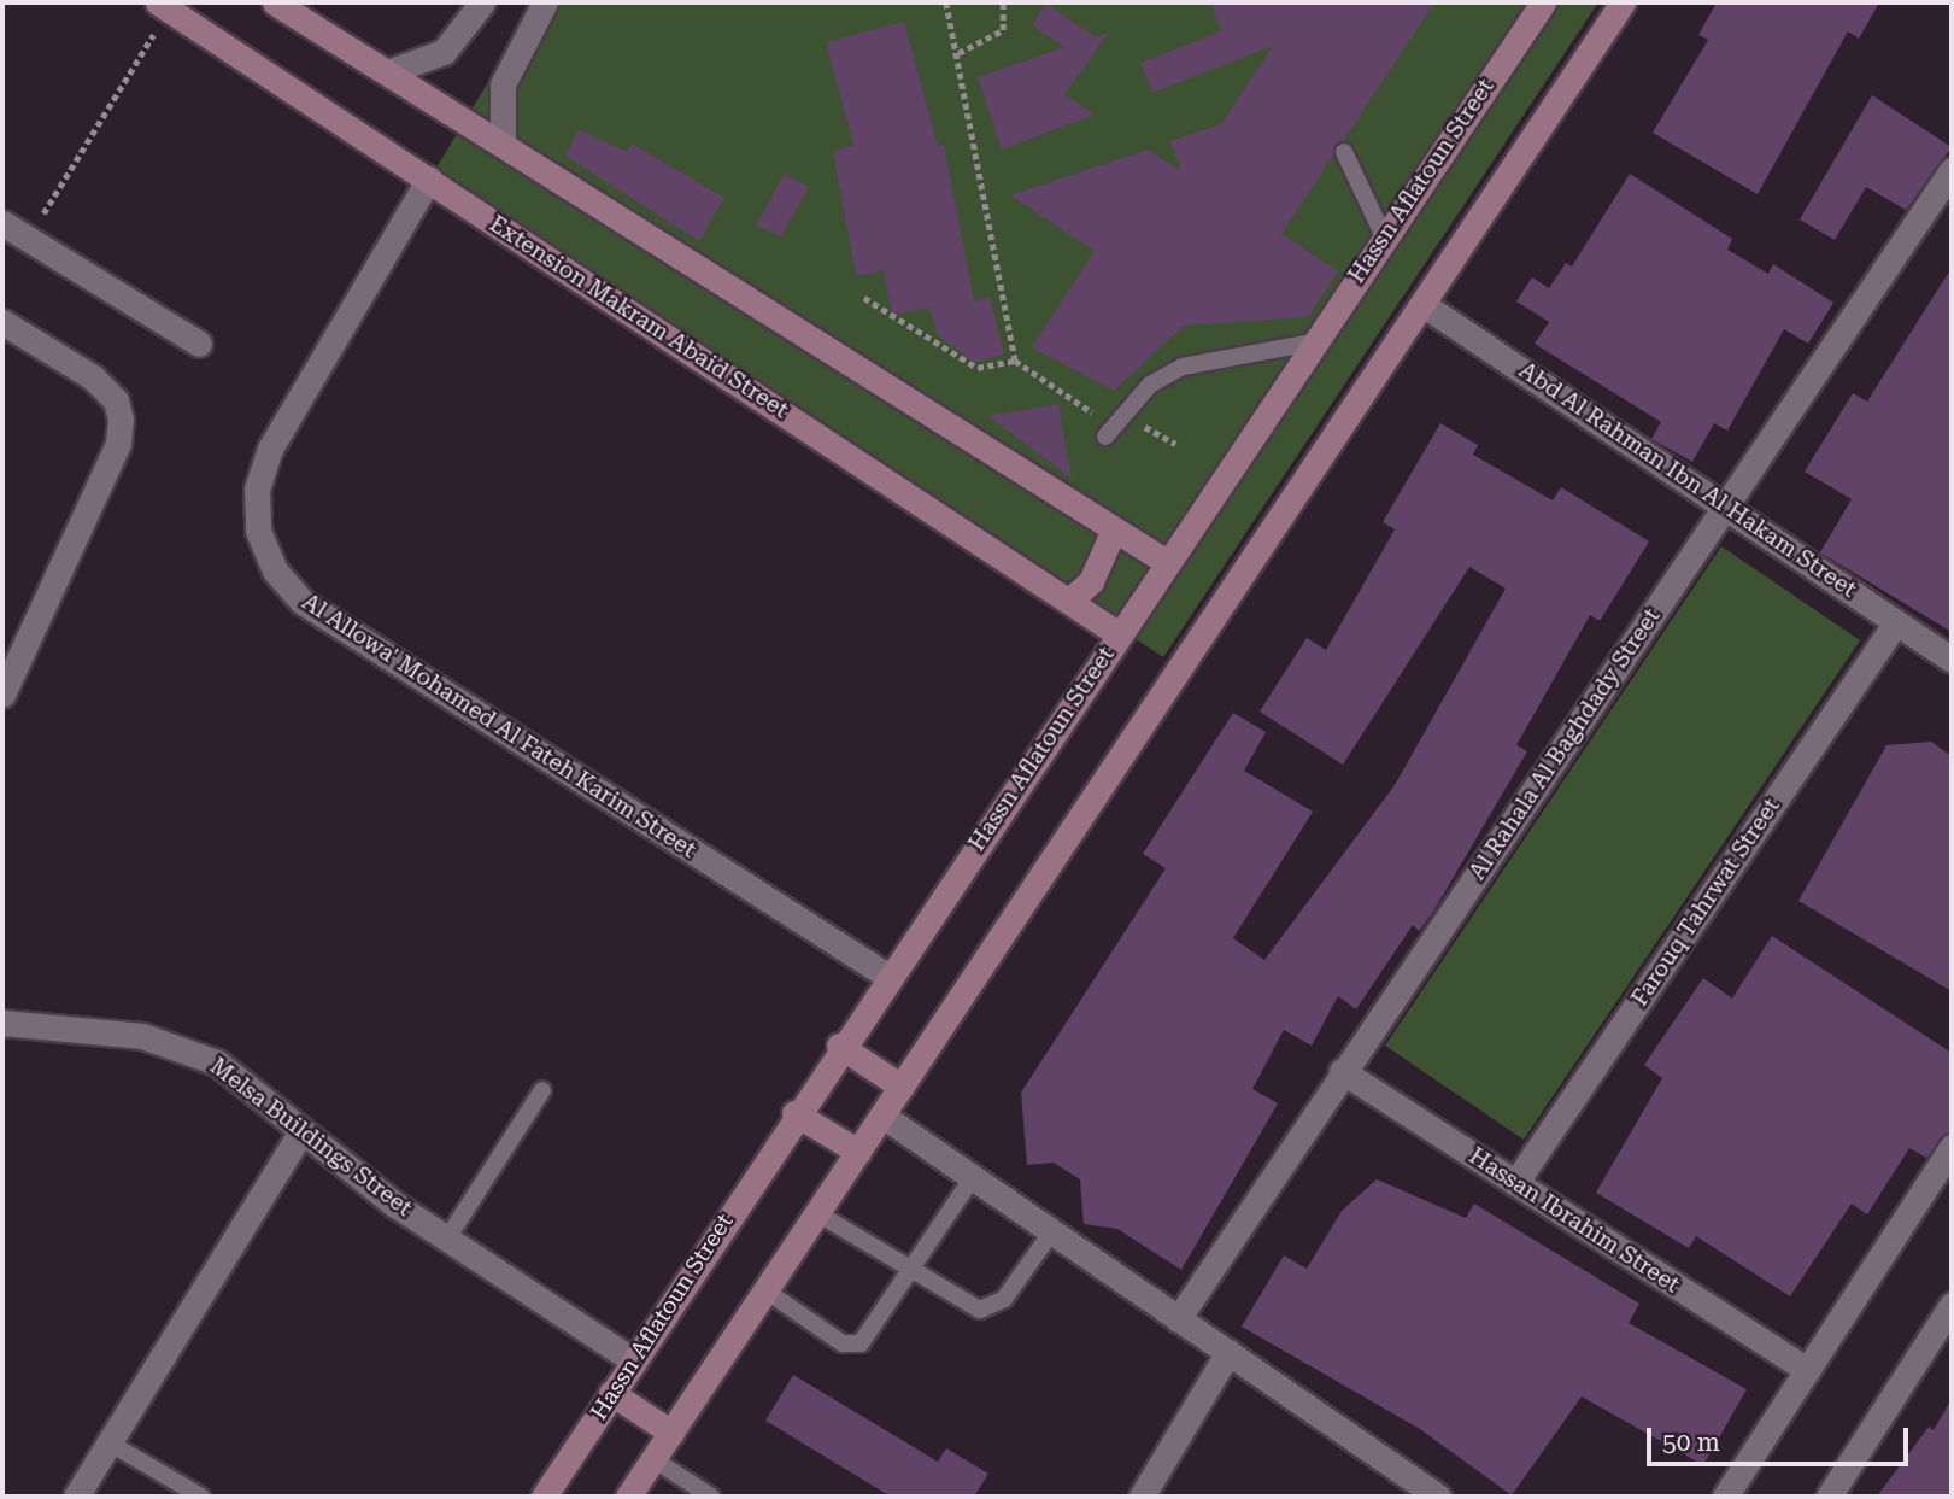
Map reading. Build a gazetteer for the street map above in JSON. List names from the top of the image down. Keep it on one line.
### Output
{"streets":{"street":["Hassn Aflatoun Street","Extension Makram Abaid Street","Abd Al Rahman Ibn Al Hakam Street","Al Allowa' Mohamed Al Fateh Karim Street","Al Rahala Al Baghdady Street","Farouq Tahrwat Street","Melsa Buildings Street","Hassan Ibrahim Street"]},"crossings":[["Hassn Aflatoun Street","Extension Makram Abaid Street"],["Hassn Aflatoun Street","Al Allowa' Mohamed Al Fateh Karim Street"],["Hassn Aflatoun Street","Melsa Buildings Street"],["Extension Makram Abaid Street","Al Allowa' Mohamed Al Fateh Karim Street"],["Abd Al Rahman Ibn Al Hakam Street","Al Rahala Al Baghdady Street"],["Abd Al Rahman Ibn Al Hakam Street","Farouq Tahrwat Street"],["Al Rahala Al Baghdady Street","Hassan Ibrahim Street"],["Farouq Tahrwat Street","Hassan Ibrahim Street"]],"scale_bar":"50 m"}
